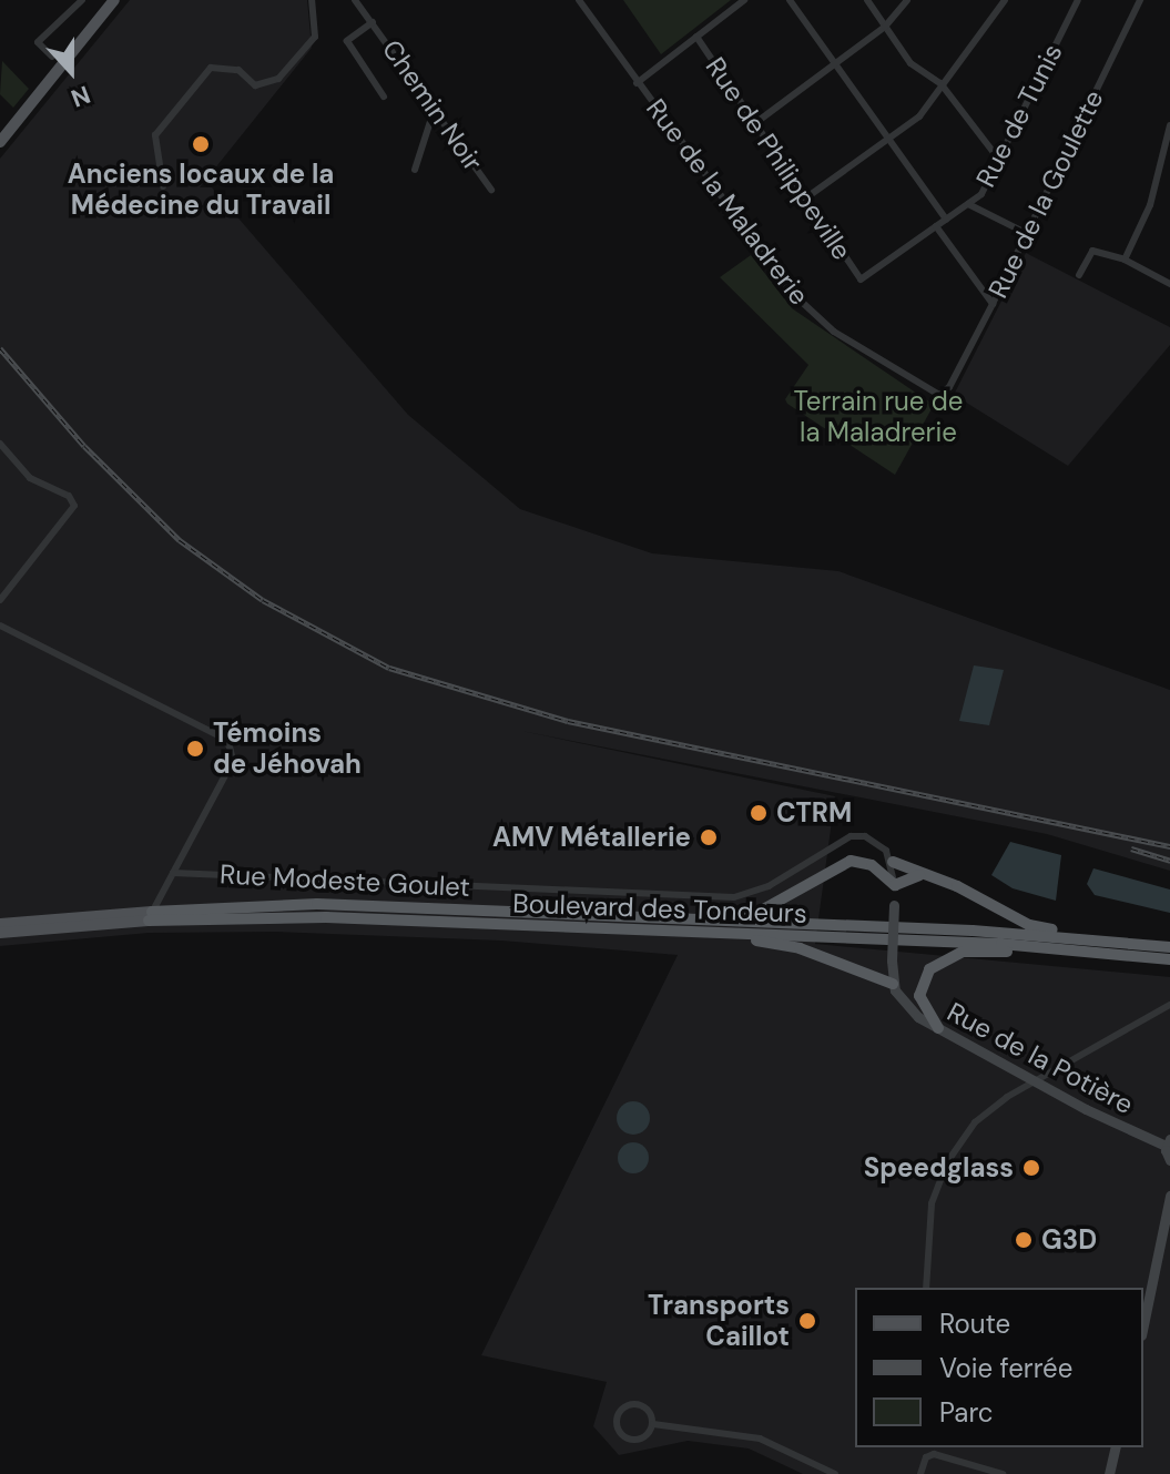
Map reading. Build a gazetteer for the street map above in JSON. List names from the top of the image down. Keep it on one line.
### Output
{"streets":{"highway":["Boulevard des Tondeurs"],"main road":["Rue de la Potière"],"street":["Chemin Noir","Rue de Tunis","Rue de Philippeville","Rue de la Goulette","Rue de la Maladrerie","Rue Modeste Goulet"]},"crossings":[["Rue de Tunis","Rue de Philippeville"],["Rue de la Goulette","Rue de la Maladrerie"]],"parks":["Terrain rue de la Maladrerie"],"places":["Anciens locaux de la Médecine du Travail","Témoins de Jéhovah","CTRM","AMV Métallerie","Speedglass","G3D","Transports Caillot"],"legend":["Route","Voie ferrée","Parc"],"north":"bottom"}
